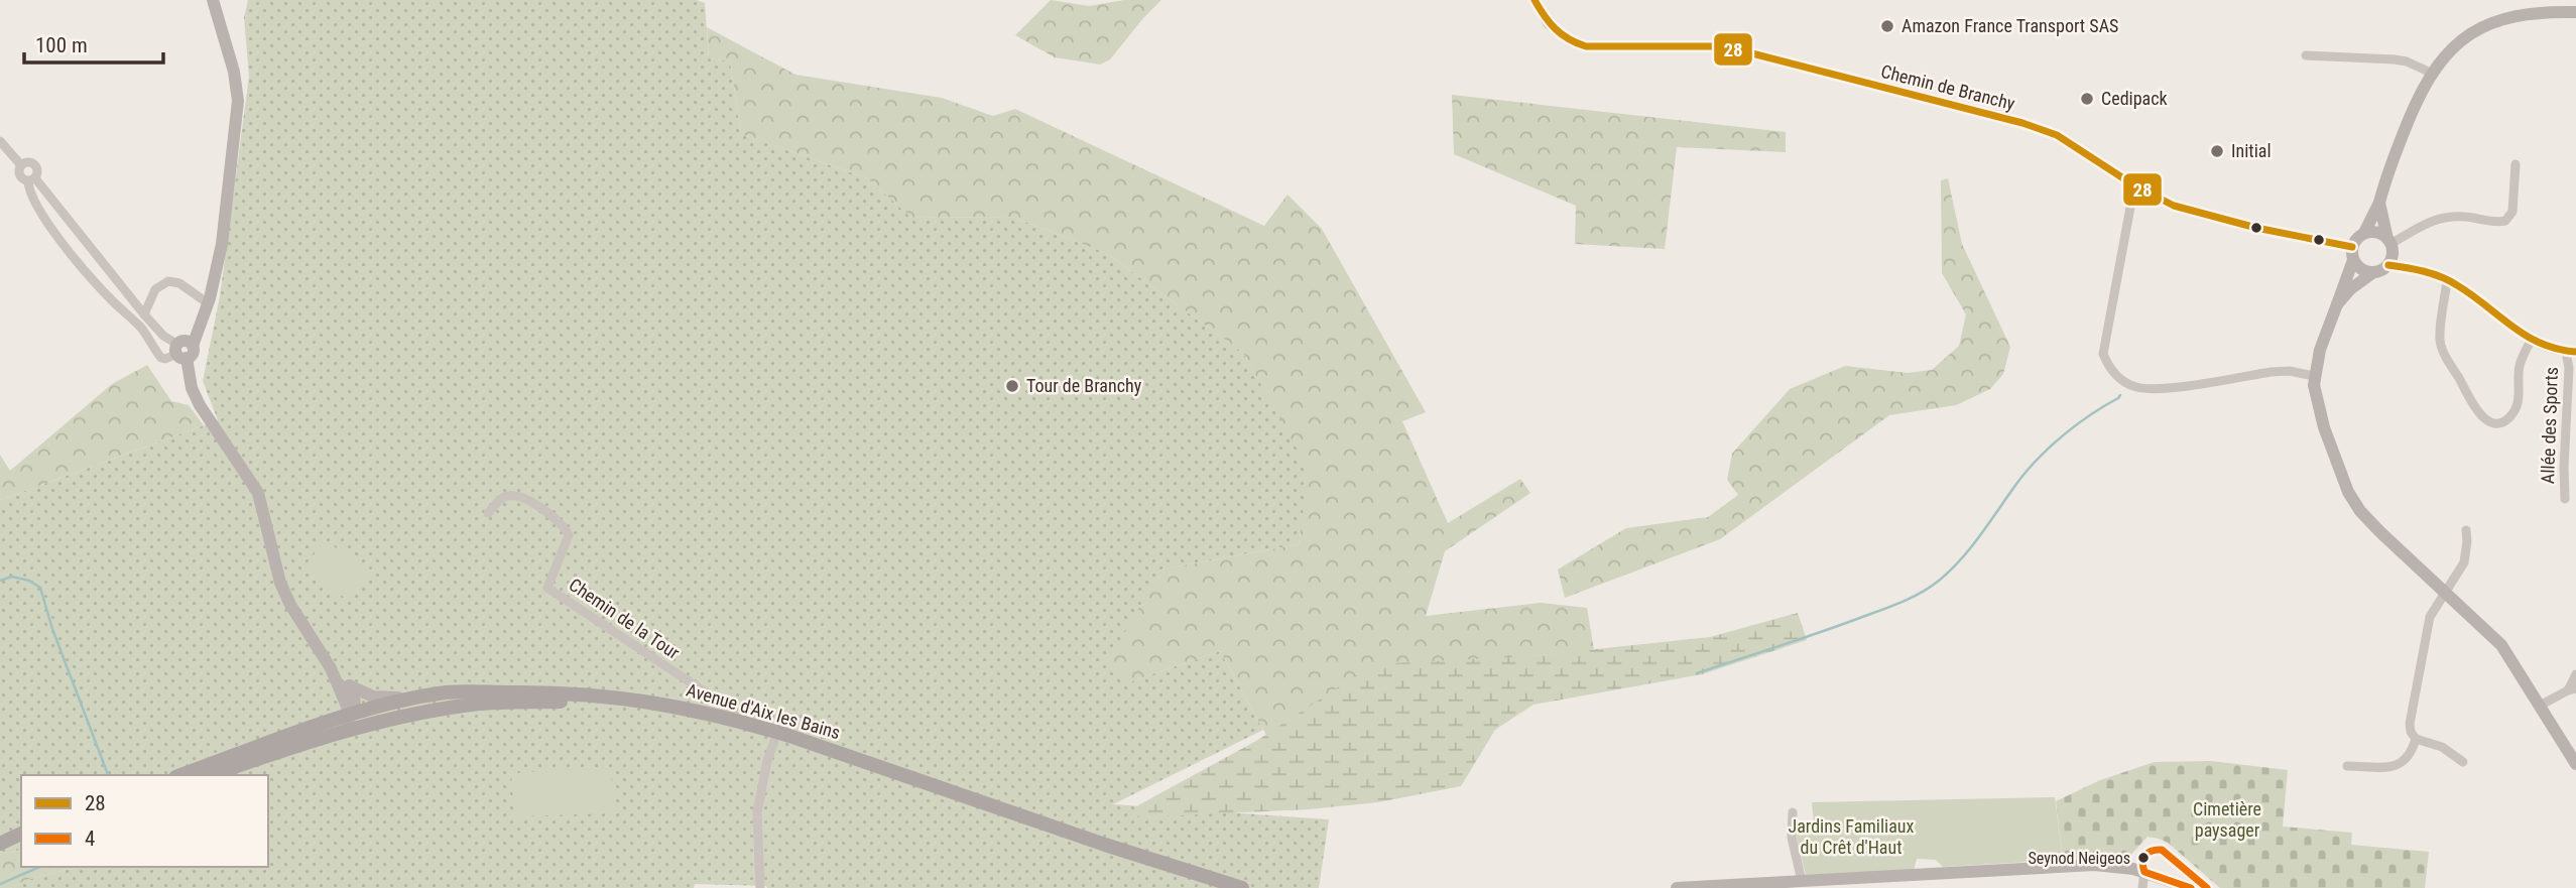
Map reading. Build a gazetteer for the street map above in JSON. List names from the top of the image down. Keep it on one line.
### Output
{"streets":{"main road":["Avenue d'Aix les Bains"],"street":["Chemin de Branchy","Allée des Sports","Chemin de la Tour"]},"crossings":[["Chemin de la Tour","Avenue d'Aix les Bains"]],"parks":["Cimetière paysager","Jardins Familiaux du Crêt d'Haut"],"places":["Amazon France Transport SAS","Cedipack","Initial","Tour de Branchy","Seynod Neigeos"],"lines":["transit line 28","transit line 4"],"legend":["28","4"],"scale_bar":"100 m"}
